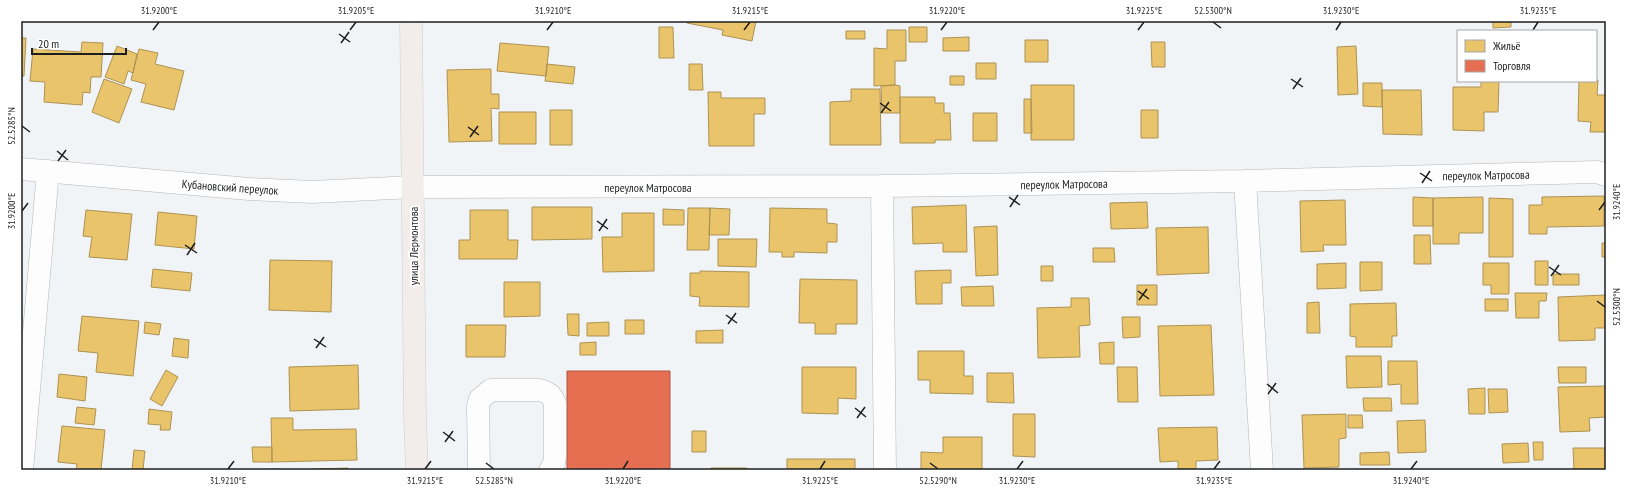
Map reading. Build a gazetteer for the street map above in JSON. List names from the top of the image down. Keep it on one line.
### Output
{"streets":{"main road":["улица Лермонтова"],"street":["переулок Матросова","Кубановский переулок"]},"crossings":[["переулок Матросова","Кубановский переулок"],["переулок Матросова","улица Лермонтова"],["Кубановский переулок","улица Лермонтова"]],"legend":["Жильё","Торговля"],"scale_bar":"20 m","coordinates":["31.9200°E","31.9205°E","31.9210°E","31.9215°E","31.9220°E","31.9225°E","52.5300°N","31.9230°E","31.9235°E","52.5285°N","31.9240°E","52.5290°N"]}
